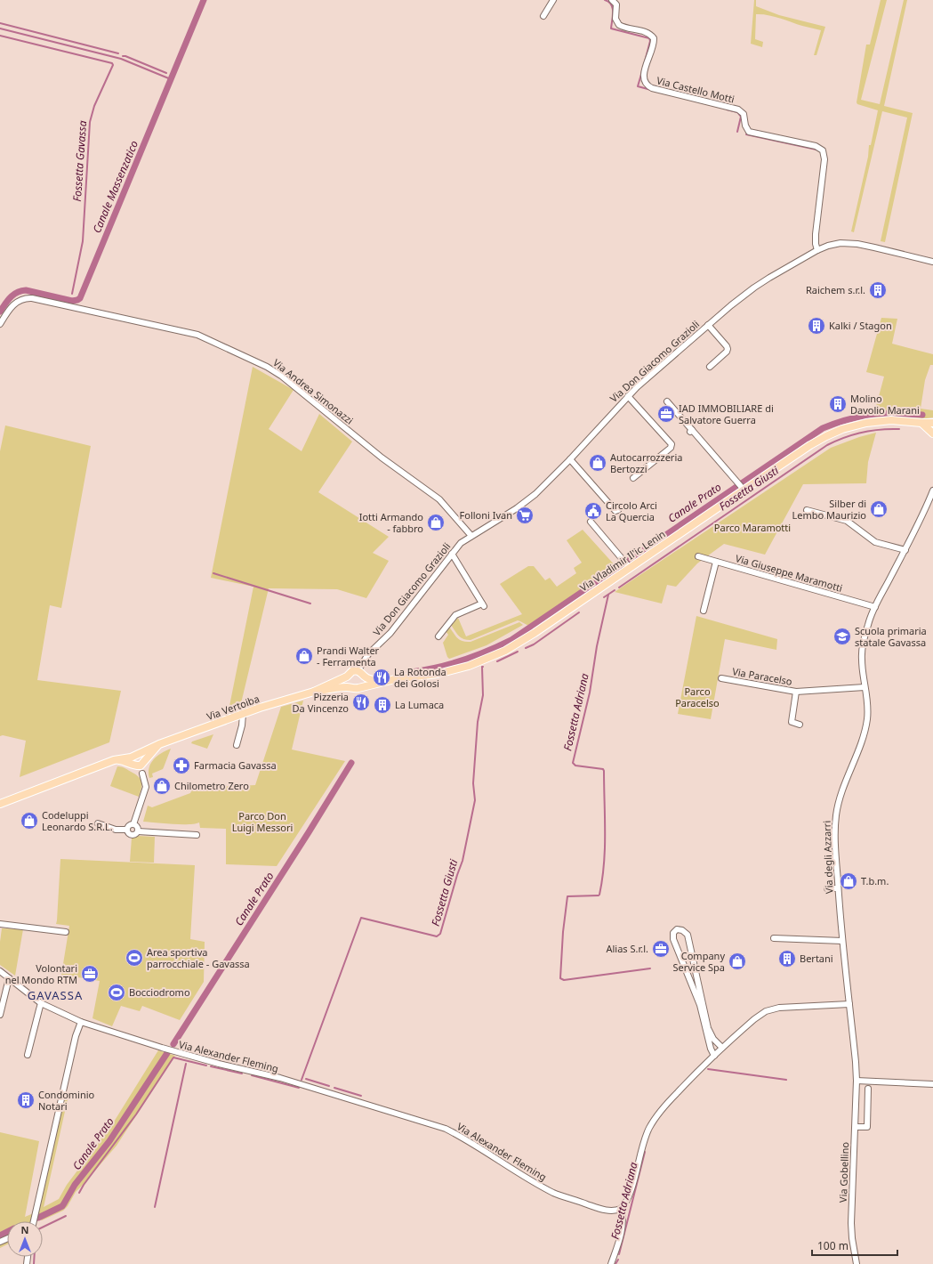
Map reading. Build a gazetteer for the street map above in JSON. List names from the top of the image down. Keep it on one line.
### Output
{"streets":{"main road":["Via Vladimir Il'ic Lenin","Via Vertoiba"],"street":["Via Castello Motti","Via Don Giacomo Grazioli","Via Andrea Simonazzi","Via Giuseppe Maramotti","Via Paracelso","Via degli Azzarri","Via Alexander Fleming","Via Gobellino"]},"crossings":[["Via Castello Motti","Via Don Giacomo Grazioli"],["Via Don Giacomo Grazioli","Via Andrea Simonazzi"],["Via Don Giacomo Grazioli","Via Vladimir Il'ic Lenin"],["Via Vladimir Il'ic Lenin","Via Vertoiba"],["Via Giuseppe Maramotti","Via degli Azzarri"],["Via Paracelso","Via degli Azzarri"],["Via degli Azzarri","Via Gobellino"]],"districts":["GAVASSA"],"water":["Fossetta Gavassa","Canale Massenzatico","Fossetta Giusti","Canale Prato","Fossetta Adriana"],"parks":["Parco Maramotti","Parco Paracelso","Parco Don Luigi Messori"],"places":{"building":["Raichem s.r.l.","Kalki / Stagon","Molino Davolio Marani","La Lumaca","Bertani","Condominio Notari"],"office":["IAD IMMOBILIARE di Salvatore Guerra","Alias S.r.l.","Volontari nel Mondo RTM"],"shop":["Autocarrozzeria Bertozzi","Silber di Lembo Maurizio","Iotti Armando - fabbro","Prandi Walter - Ferramenta","Chilometro Zero","Codeluppi Leonardo S.R.L.","T.b.m.","Company Service Spa"],"public building":["Circolo Arci La Quercia"],"supermarket":["Folloni Ivan"],"school or university":["Scuola primaria statale Gavassa"],"restaurant":["La Rotonda dei Golosi","Pizzeria Da Vincenzo"],"pharmacy":["Farmacia Gavassa"],"sports":["Area sportiva parrocchiale - Gavassa","Bocciodromo"]},"scale_bar":"100 m","north":"top"}
